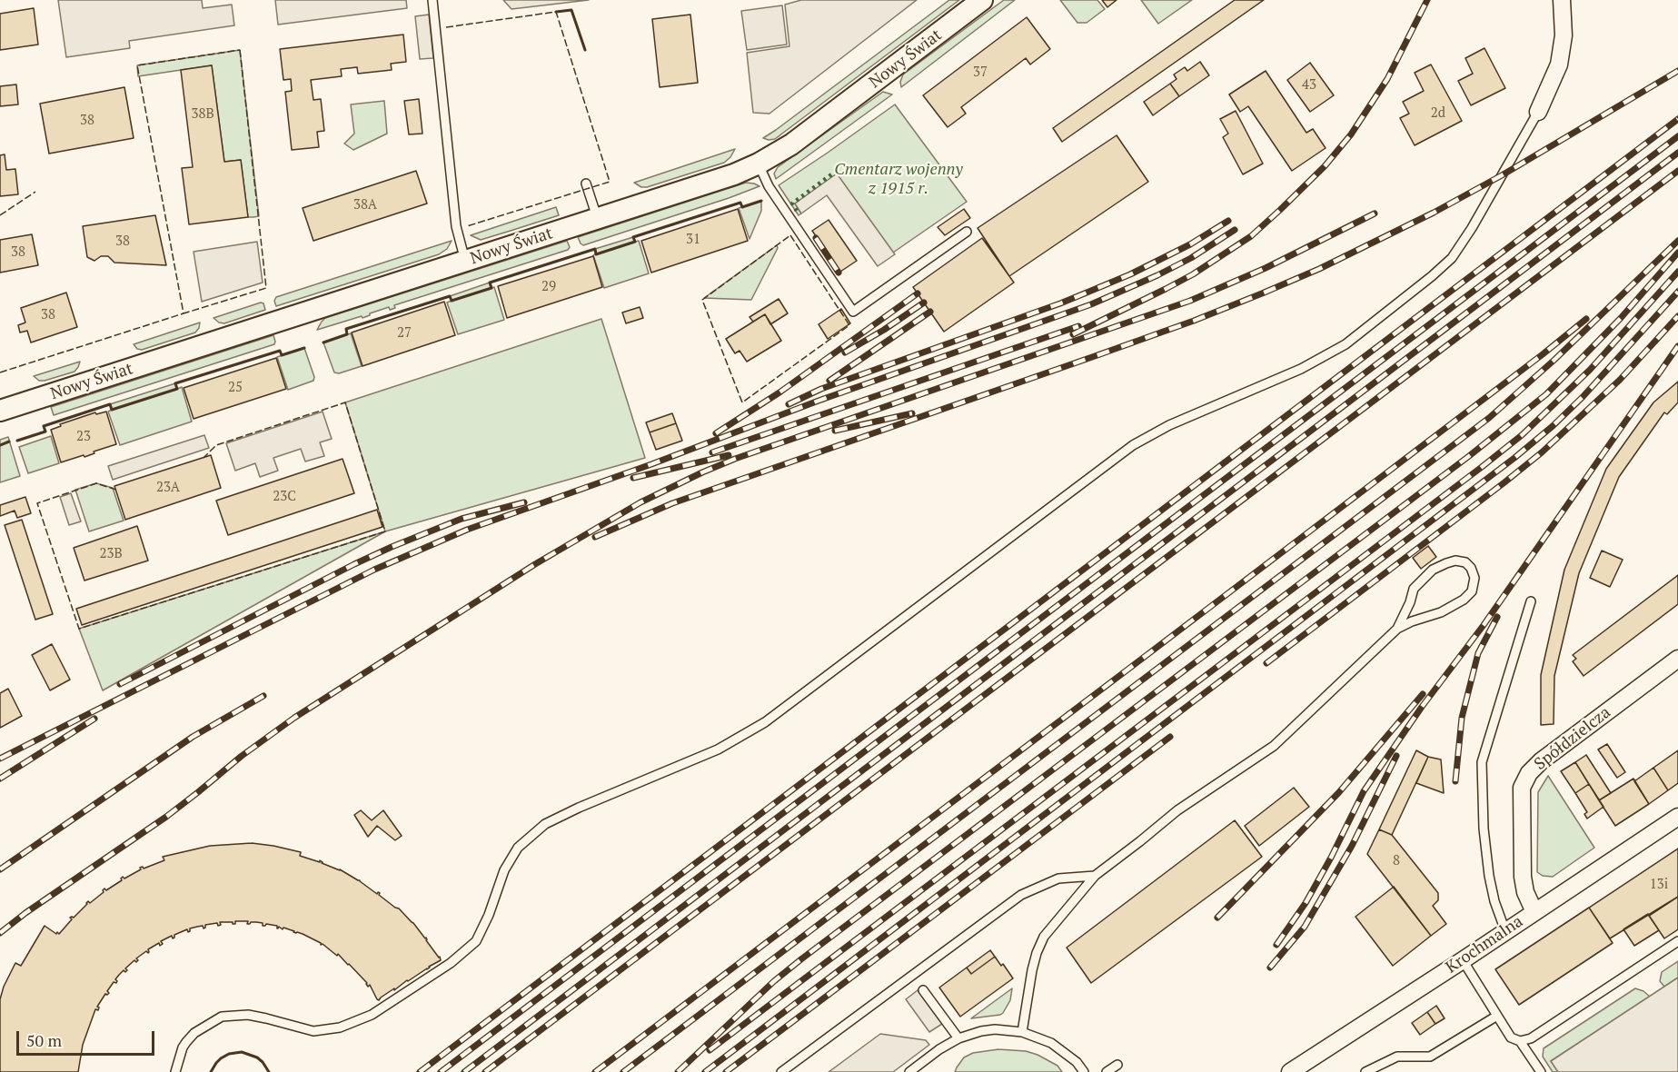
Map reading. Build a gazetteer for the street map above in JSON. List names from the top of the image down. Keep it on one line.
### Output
{"streets":{"street":["Nowy Świat","Spółdzielcza","Krochmalna"]},"crossings":[["Spółdzielcza","Krochmalna"]],"parks":["Cmentarz wojenny z 1915 r."],"house_numbers":["37","43","2d","38B","38","38A","31","38","38","29","38","27","25","23","23A","23C","23B","8","13i"],"scale_bar":"50 m"}
